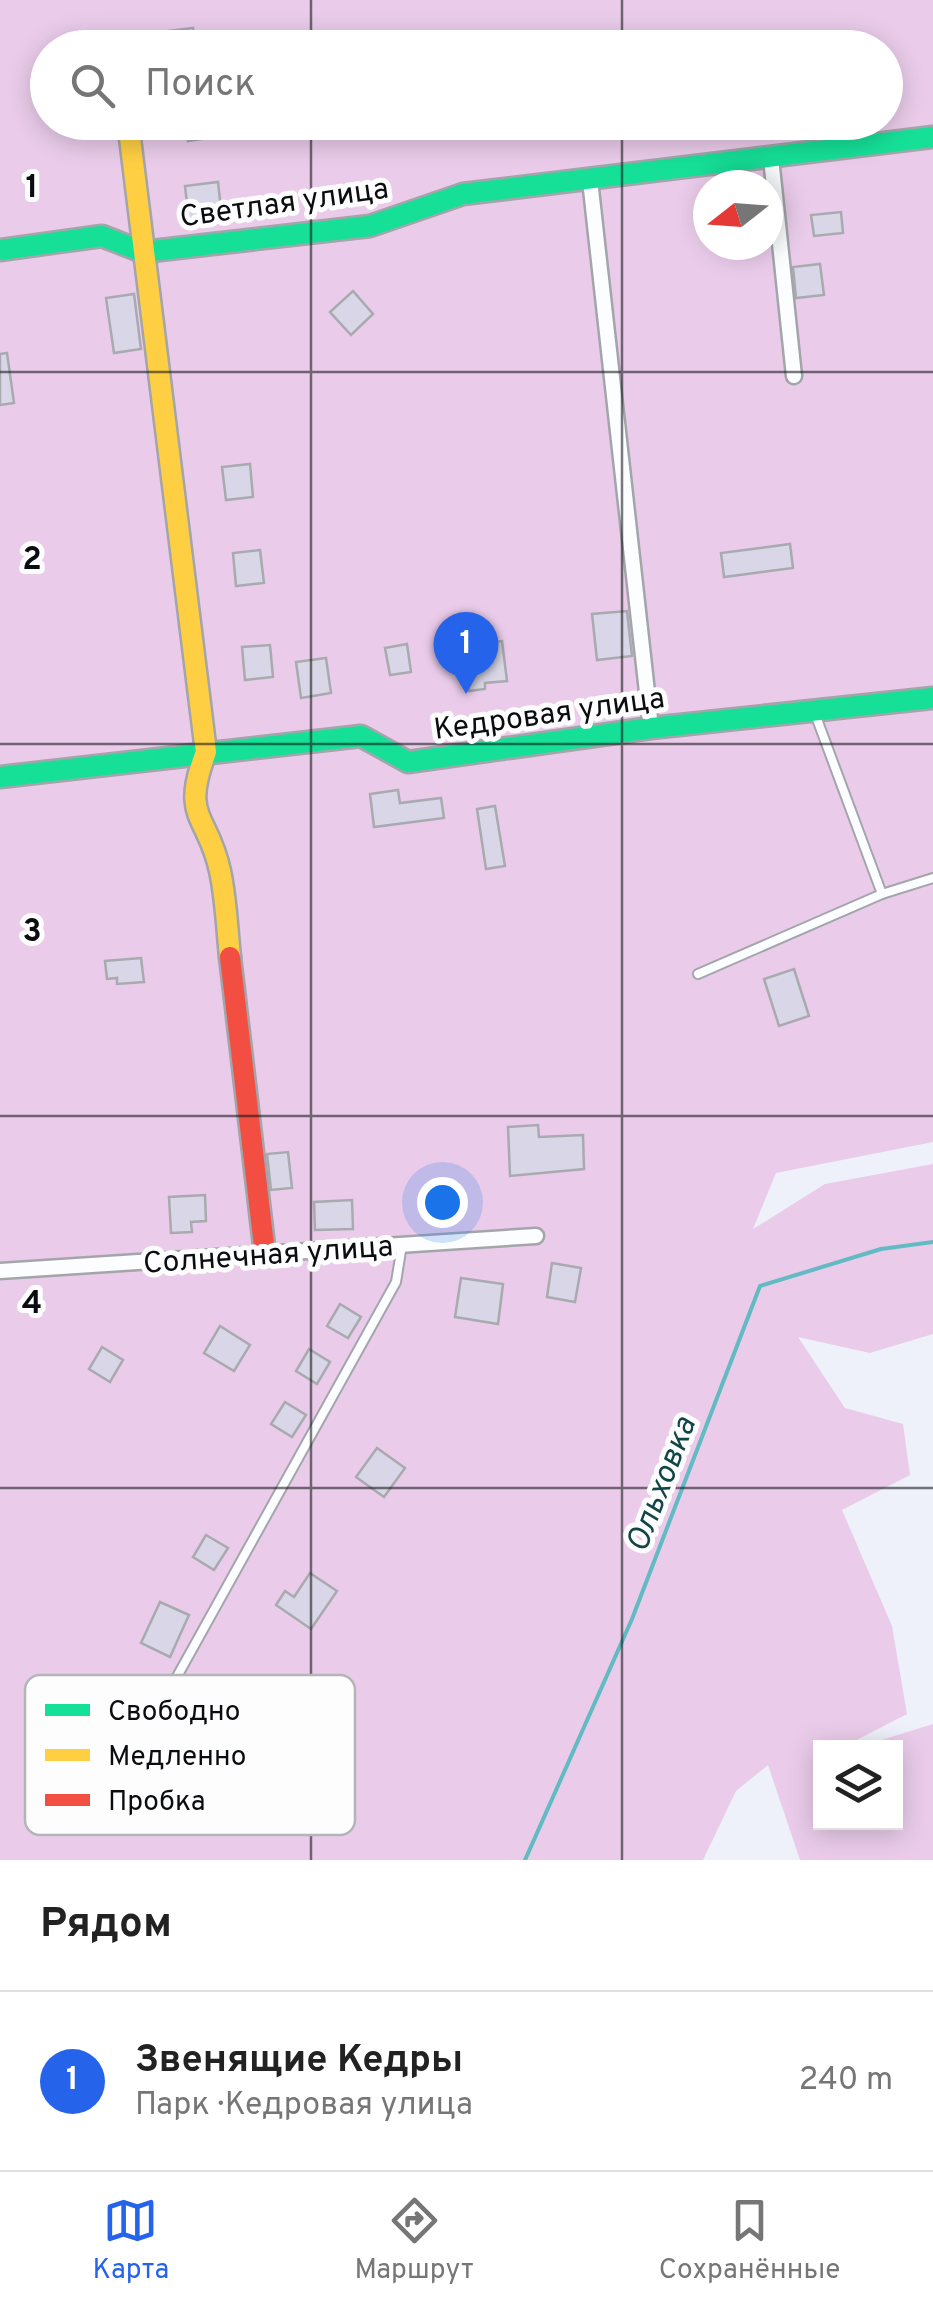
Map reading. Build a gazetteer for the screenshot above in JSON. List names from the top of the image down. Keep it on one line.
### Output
{"streets":{"street":["Светлая улица","Кедровая улица","Солнечная улица"]},"water":["Ольховка"],"legend":["Свободно","Медленно","Пробка"],"north":"left","page":{"search":"Поиск","pins":"1","heading":"Рядом","list":[{"mark":"1","name":"Звенящие Кедры","note":"Парк · Кедровая улица","value":"240 m"}],"nav":["Карта","Маршрут","Сохранённые"]},"grid":{"rows":["1","2","3","4"]}}
